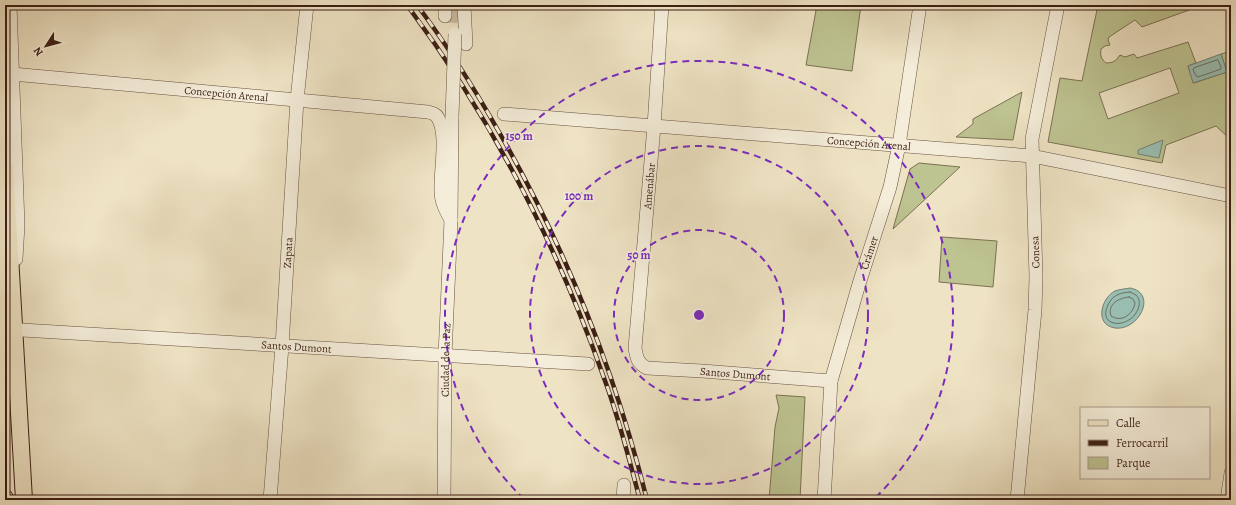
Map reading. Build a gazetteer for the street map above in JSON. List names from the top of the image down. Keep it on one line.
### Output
{"streets":{"street":["Concepción Arenal","Amenábar","Zapata","Conesa","Crámer","Santos Dumont","Ciudad de la Paz"]},"crossings":[["Concepción Arenal","Amenábar"],["Concepción Arenal","Zapata"],["Concepción Arenal","Conesa"],["Concepción Arenal","Crámer"],["Concepción Arenal","Ciudad de la Paz"],["Amenábar","Santos Dumont"],["Zapata","Santos Dumont"],["Crámer","Santos Dumont"],["Santos Dumont","Ciudad de la Paz"]],"legend":["Calle","Ferrocarril","Parque"],"north":"bottom left","rings":["150 m","100 m","50 m"]}
